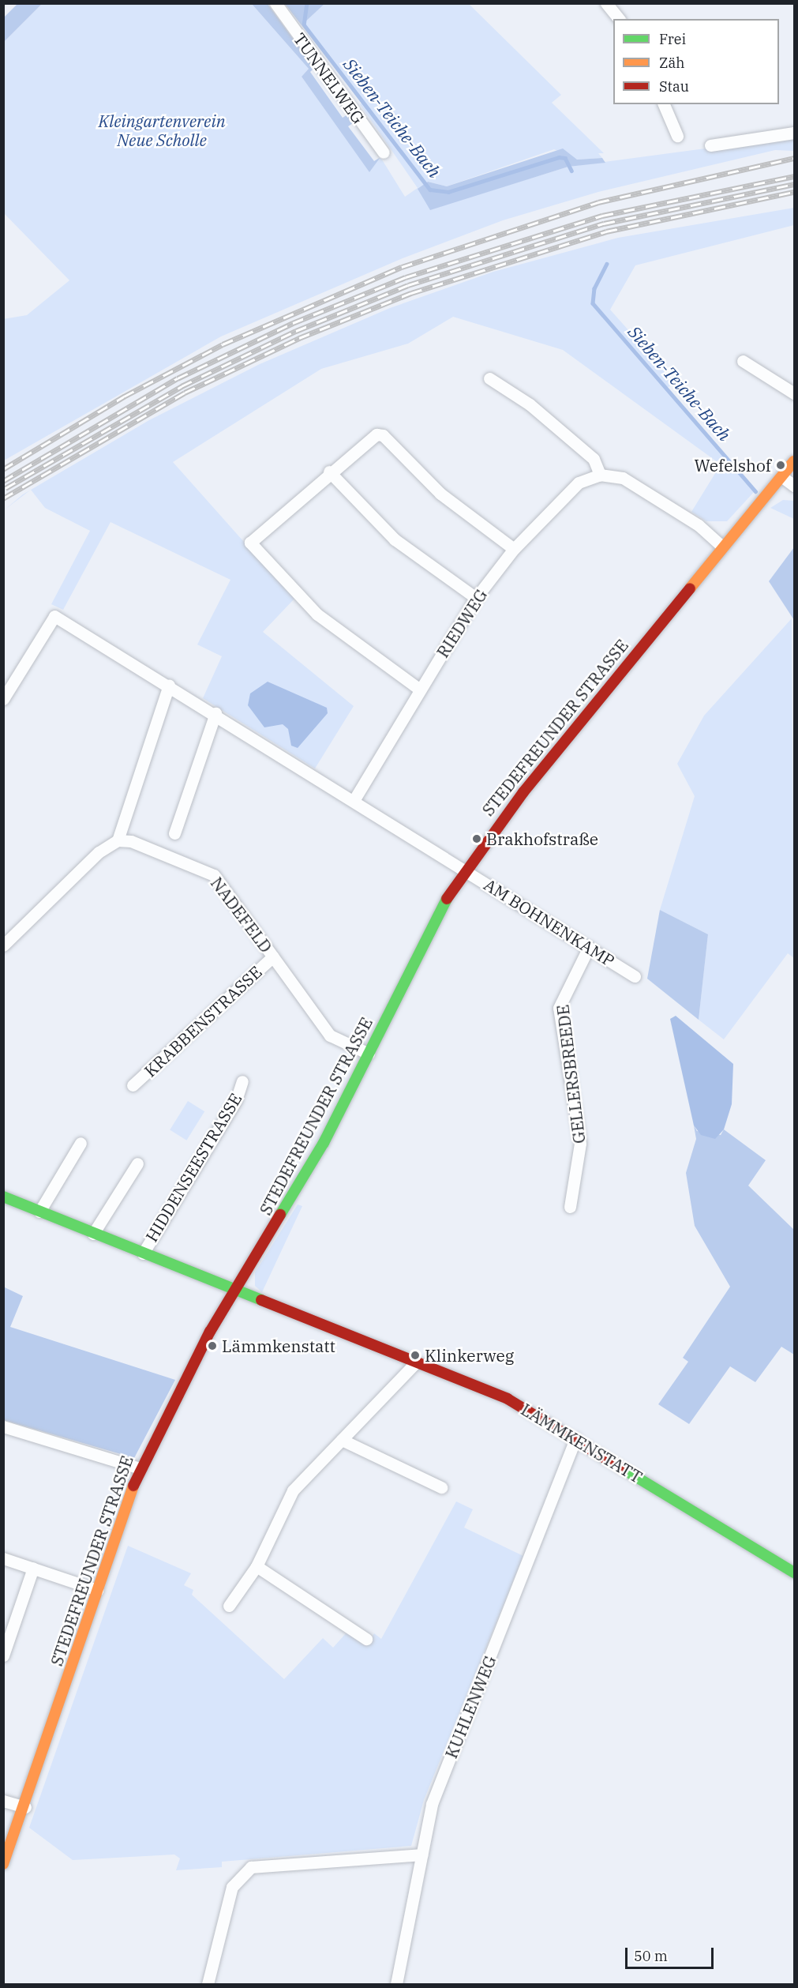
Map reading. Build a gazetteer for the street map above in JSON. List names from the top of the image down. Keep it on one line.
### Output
{"streets":{"street":["TUNNELWEG","RIEDWEG","STEDEFREUNDER STRASSE","NADEFELD","AM BOHNENKAMP","KRABBENSTRASSE","GELLERSBREEDE","HIDDENSEESTRASSE","LÄMMKENSTATT","KUHLENWEG"]},"crossings":[["STEDEFREUNDER STRASSE","NADEFELD"],["STEDEFREUNDER STRASSE","AM BOHNENKAMP"],["STEDEFREUNDER STRASSE","LÄMMKENSTATT"],["NADEFELD","KRABBENSTRASSE"],["AM BOHNENKAMP","GELLERSBREEDE"],["HIDDENSEESTRASSE","LÄMMKENSTATT"],["LÄMMKENSTATT","KUHLENWEG"]],"water":["Sieben-Teiche-Bach"],"parks":["Kleingartenverein Neue Scholle"],"places":["Wefelshof","Brakhofstraße","Lämmkenstatt","Klinkerweg"],"legend":["Frei","Zäh","Stau"],"scale_bar":"50 m"}
